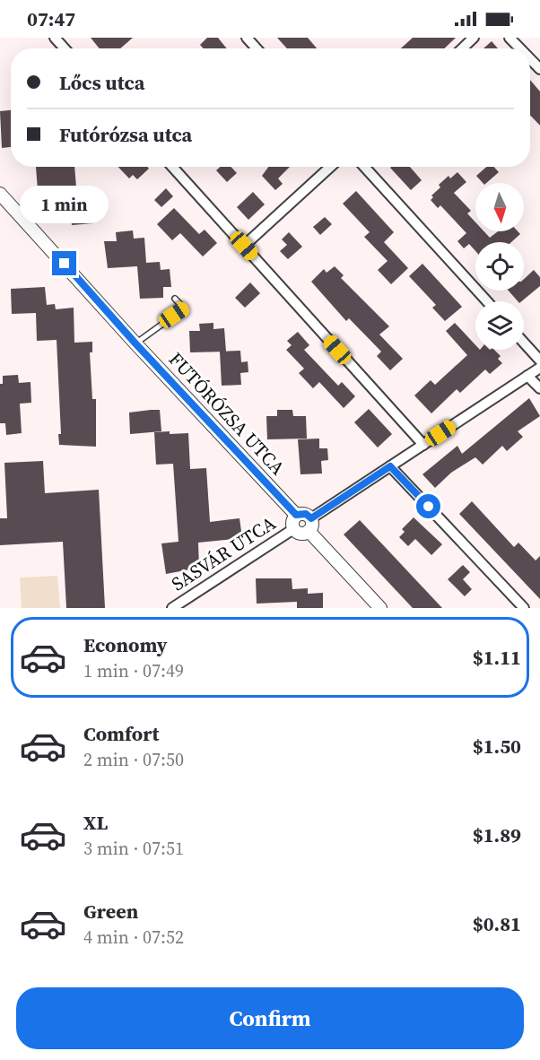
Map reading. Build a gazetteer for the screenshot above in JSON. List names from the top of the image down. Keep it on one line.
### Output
{"streets":{"street":["FUTÓRÓZSA UTCA","SASVÁR UTCA"]},"crossings":[["FUTÓRÓZSA UTCA","SASVÁR UTCA"]],"north":"bottom","page":{"status":"07:47","banner":["Lőcs utca","Futórózsa utca"],"bubble":"1 min","list":[{"name":"Economy","note":"1 min · 07:49","value":"$1.11"},{"name":"Comfort","note":"2 min · 07:50","value":"$1.50"},{"name":"XL","note":"3 min · 07:51","value":"$1.89"},{"name":"Green","note":"4 min · 07:52","value":"$0.81"}],"buttons":"Confirm"}}
